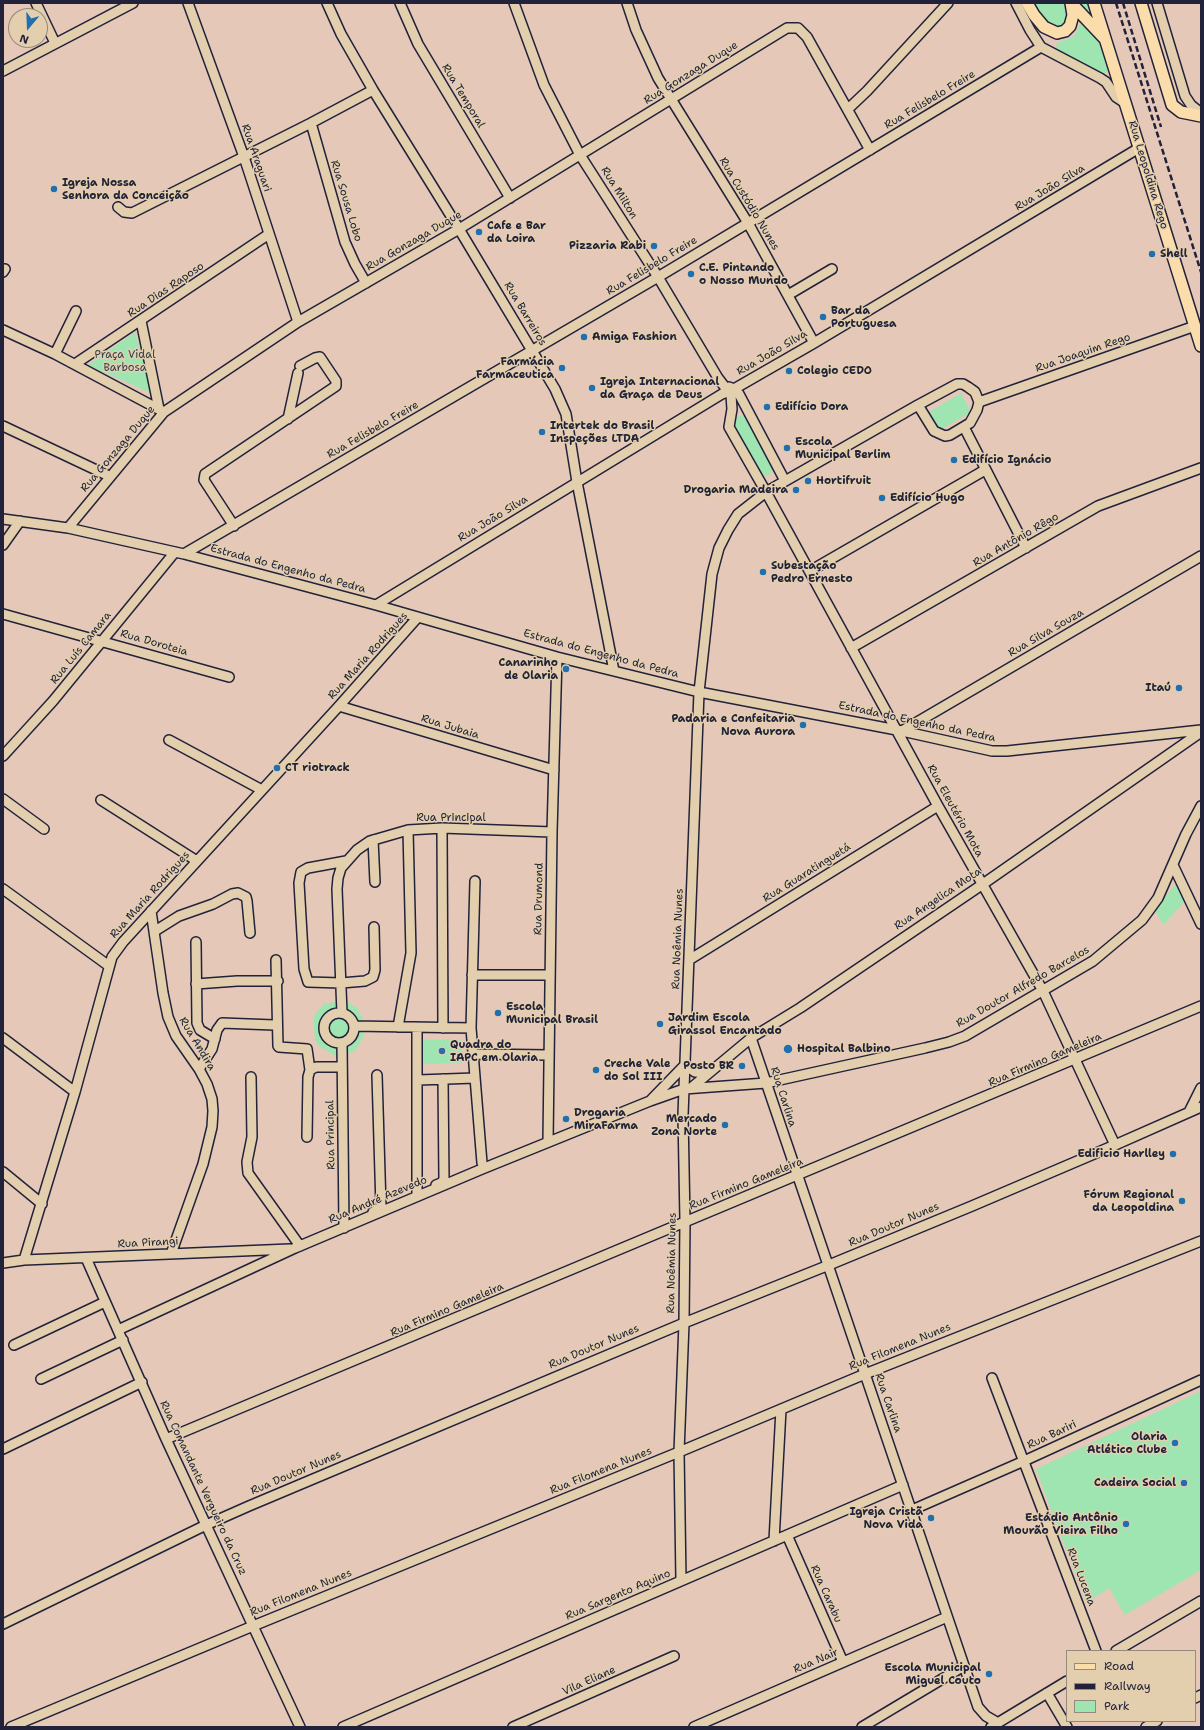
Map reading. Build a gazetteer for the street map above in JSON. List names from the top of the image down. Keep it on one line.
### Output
{"streets":{"main road":["Rua Leopoldina Rego"],"street":["Rua Gonzaga Duque","Rua Temporal","Rua Felisbelo Freire","Rua Araguari","Rua João Silva","Rua Milton","Rua Sousa Lobo","Rua Custódio Nunes","Rua Dias Raposo","Rua Barreiros","Rua Joaquim Rego","Rua Antônio Rêgo","Estrada do Engenho da Pedra","Rua Silva Souza","Rua Doroteia","Rua Luís Camara","Rua Maria Rodrigues","Rua Jubaia","Rua Eleutério Mota","Rua Principal","Rua Guaratinguetá","Rua Drumond","Rua Angelica Mota","Rua Noêmia Nunes","Rua Doutor Alfredo Barcelos","Rua Andira","Rua Firmino Gameleira","Rua Carlina","Rua André Azevedo","Rua Doutor Nunes","Rua Pirangi","Rua Filomena Nunes","Rua Bariri","Rua Comandante Vergueiro da Cruz","Rua Lucena","Rua Carabu","Rua Sargento Aquino","Rua Nair","Vila Eliane"]},"crossings":[["Rua Gonzaga Duque","Rua Temporal"],["Rua Gonzaga Duque","Rua Araguari"],["Rua Gonzaga Duque","Rua Milton"],["Rua Gonzaga Duque","Rua Sousa Lobo"],["Rua Gonzaga Duque","Rua Custódio Nunes"],["Rua Gonzaga Duque","Rua Barreiros"],["Rua Gonzaga Duque","Estrada do Engenho da Pedra"],["Rua Felisbelo Freire","Rua Milton"],["Rua Felisbelo Freire","Rua Custódio Nunes"],["Rua Felisbelo Freire","Rua Barreiros"],["Rua Felisbelo Freire","Estrada do Engenho da Pedra"],["Rua Araguari","Rua Dias Raposo"],["Rua Leopoldina Rego","Rua João Silva"],["Rua Leopoldina Rego","Rua Joaquim Rego"],["Rua João Silva","Rua Milton"],["Rua João Silva","Rua Custódio Nunes"],["Rua João Silva","Rua Barreiros"],["Rua João Silva","Estrada do Engenho da Pedra"],["Rua João Silva","Rua Eleutério Mota"],["Rua Milton","Rua Eleutério Mota"],["Rua Milton","Rua Noêmia Nunes"],["Rua Barreiros","Estrada do Engenho da Pedra"],["Rua Joaquim Rego","Rua Noêmia Nunes"],["Rua Antônio Rêgo","Rua Eleutério Mota"],["Estrada do Engenho da Pedra","Rua Silva Souza"],["Estrada do Engenho da Pedra","Rua Luís Camara"],["Estrada do Engenho da Pedra","Rua Maria Rodrigues"],["Estrada do Engenho da Pedra","Rua Eleutério Mota"],["Estrada do Engenho da Pedra","Rua Drumond"],["Estrada do Engenho da Pedra","Rua Angelica Mota"],["Estrada do Engenho da Pedra","Rua Noêmia Nunes"],["Rua Silva Souza","Rua Eleutério Mota"],["Rua Doroteia","Rua Luís Camara"],["Rua Maria Rodrigues","Rua Jubaia"],["Rua Maria Rodrigues","Rua Andira"],["Rua Maria Rodrigues","Rua Pirangi"],["Rua Jubaia","Rua Drumond"],["Rua Eleutério Mota","Rua Guaratinguetá"],["Rua Eleutério Mota","Rua Angelica Mota"],["Rua Eleutério Mota","Rua Noêmia Nunes"],["Rua Eleutério Mota","Rua Doutor Alfredo Barcelos"],["Rua Eleutério Mota","Rua Firmino Gameleira"],["Rua Eleutério Mota","Rua Doutor Nunes"],["Rua Principal","Rua Drumond"],["Rua Principal","Rua André Azevedo"],["Rua Guaratinguetá","Rua Noêmia Nunes"],["Rua Drumond","Rua André Azevedo"],["Rua Angelica Mota","Rua Noêmia Nunes"],["Rua Angelica Mota","Rua Doutor Alfredo Barcelos"],["Rua Angelica Mota","Rua Carlina"],["Rua Angelica Mota","Rua André Azevedo"],["Rua Noêmia Nunes","Rua Doutor Alfredo Barcelos"],["Rua Noêmia Nunes","Rua Firmino Gameleira"],["Rua Noêmia Nunes","Rua André Azevedo"],["Rua Noêmia Nunes","Rua Doutor Nunes"],["Rua Noêmia Nunes","Rua Filomena Nunes"],["Rua Noêmia Nunes","Rua Sargento Aquino"],["Rua Doutor Alfredo Barcelos","Rua Carlina"],["Rua Doutor Alfredo Barcelos","Rua André Azevedo"],["Rua Andira","Rua Pirangi"],["Rua Firmino Gameleira","Rua Carlina"],["Rua Firmino Gameleira","Rua Comandante Vergueiro da Cruz"],["Rua Carlina","Rua Doutor Nunes"],["Rua Carlina","Rua Filomena Nunes"],["Rua Carlina","Rua Bariri"],["Rua Carlina","Rua Sargento Aquino"],["Rua Carlina","Rua Nair"],["Rua André Azevedo","Rua Pirangi"],["Rua André Azevedo","Rua Comandante Vergueiro da Cruz"],["Rua Doutor Nunes","Rua Comandante Vergueiro da Cruz"],["Rua Pirangi","Rua Comandante Vergueiro da Cruz"],["Rua Filomena Nunes","Rua Comandante Vergueiro da Cruz"],["Rua Bariri","Rua Lucena"],["Rua Carabu","Rua Sargento Aquino"],["Rua Carabu","Rua Nair"]],"parks":["Praça Vidal Barbosa"],"places":["Igreja Nossa Senhora da Conceição","Cafe e Bar da Loira","Pizzaria Rabi","Shell","C.E. Pintando o Nosso Mundo","Bar da Portuguesa","Amiga Fashion","Farmácia Farmaceutica","Colegio CEDO","Igreja Internacional da Graça de Deus","Edifício Dora","Intertek do Brasil Inspeções LTDA","Escola Municipal Berlim","Edifício Ignácio","Hortifruit","Drogaria Madeira","Edifício Hugo","Subestação Pedro Ernesto","Canarinho de Olaria","Itaú","Padaria e Confeitaria Nova Aurora","CT riotrack","Escola Municipal Brasil","Jardim Escola Girassol Encantado","Hospital Balbino","Quadra do IAPC em Olaria","Posto BR","Creche Vale do Sol III","Drogaria MiraFarma","Mercado Zona Norte","Edificio Harlley","Fórum Regional da Leopoldina","Olaria Atlético Clube","Cadeira Social","Igreja Cristã Nova Vida","Estádio Antônio Mourão Vieira Filho","Escola Municipal Miguel Couto"],"legend":["Road","Railway","Park"],"north":"bottom"}
